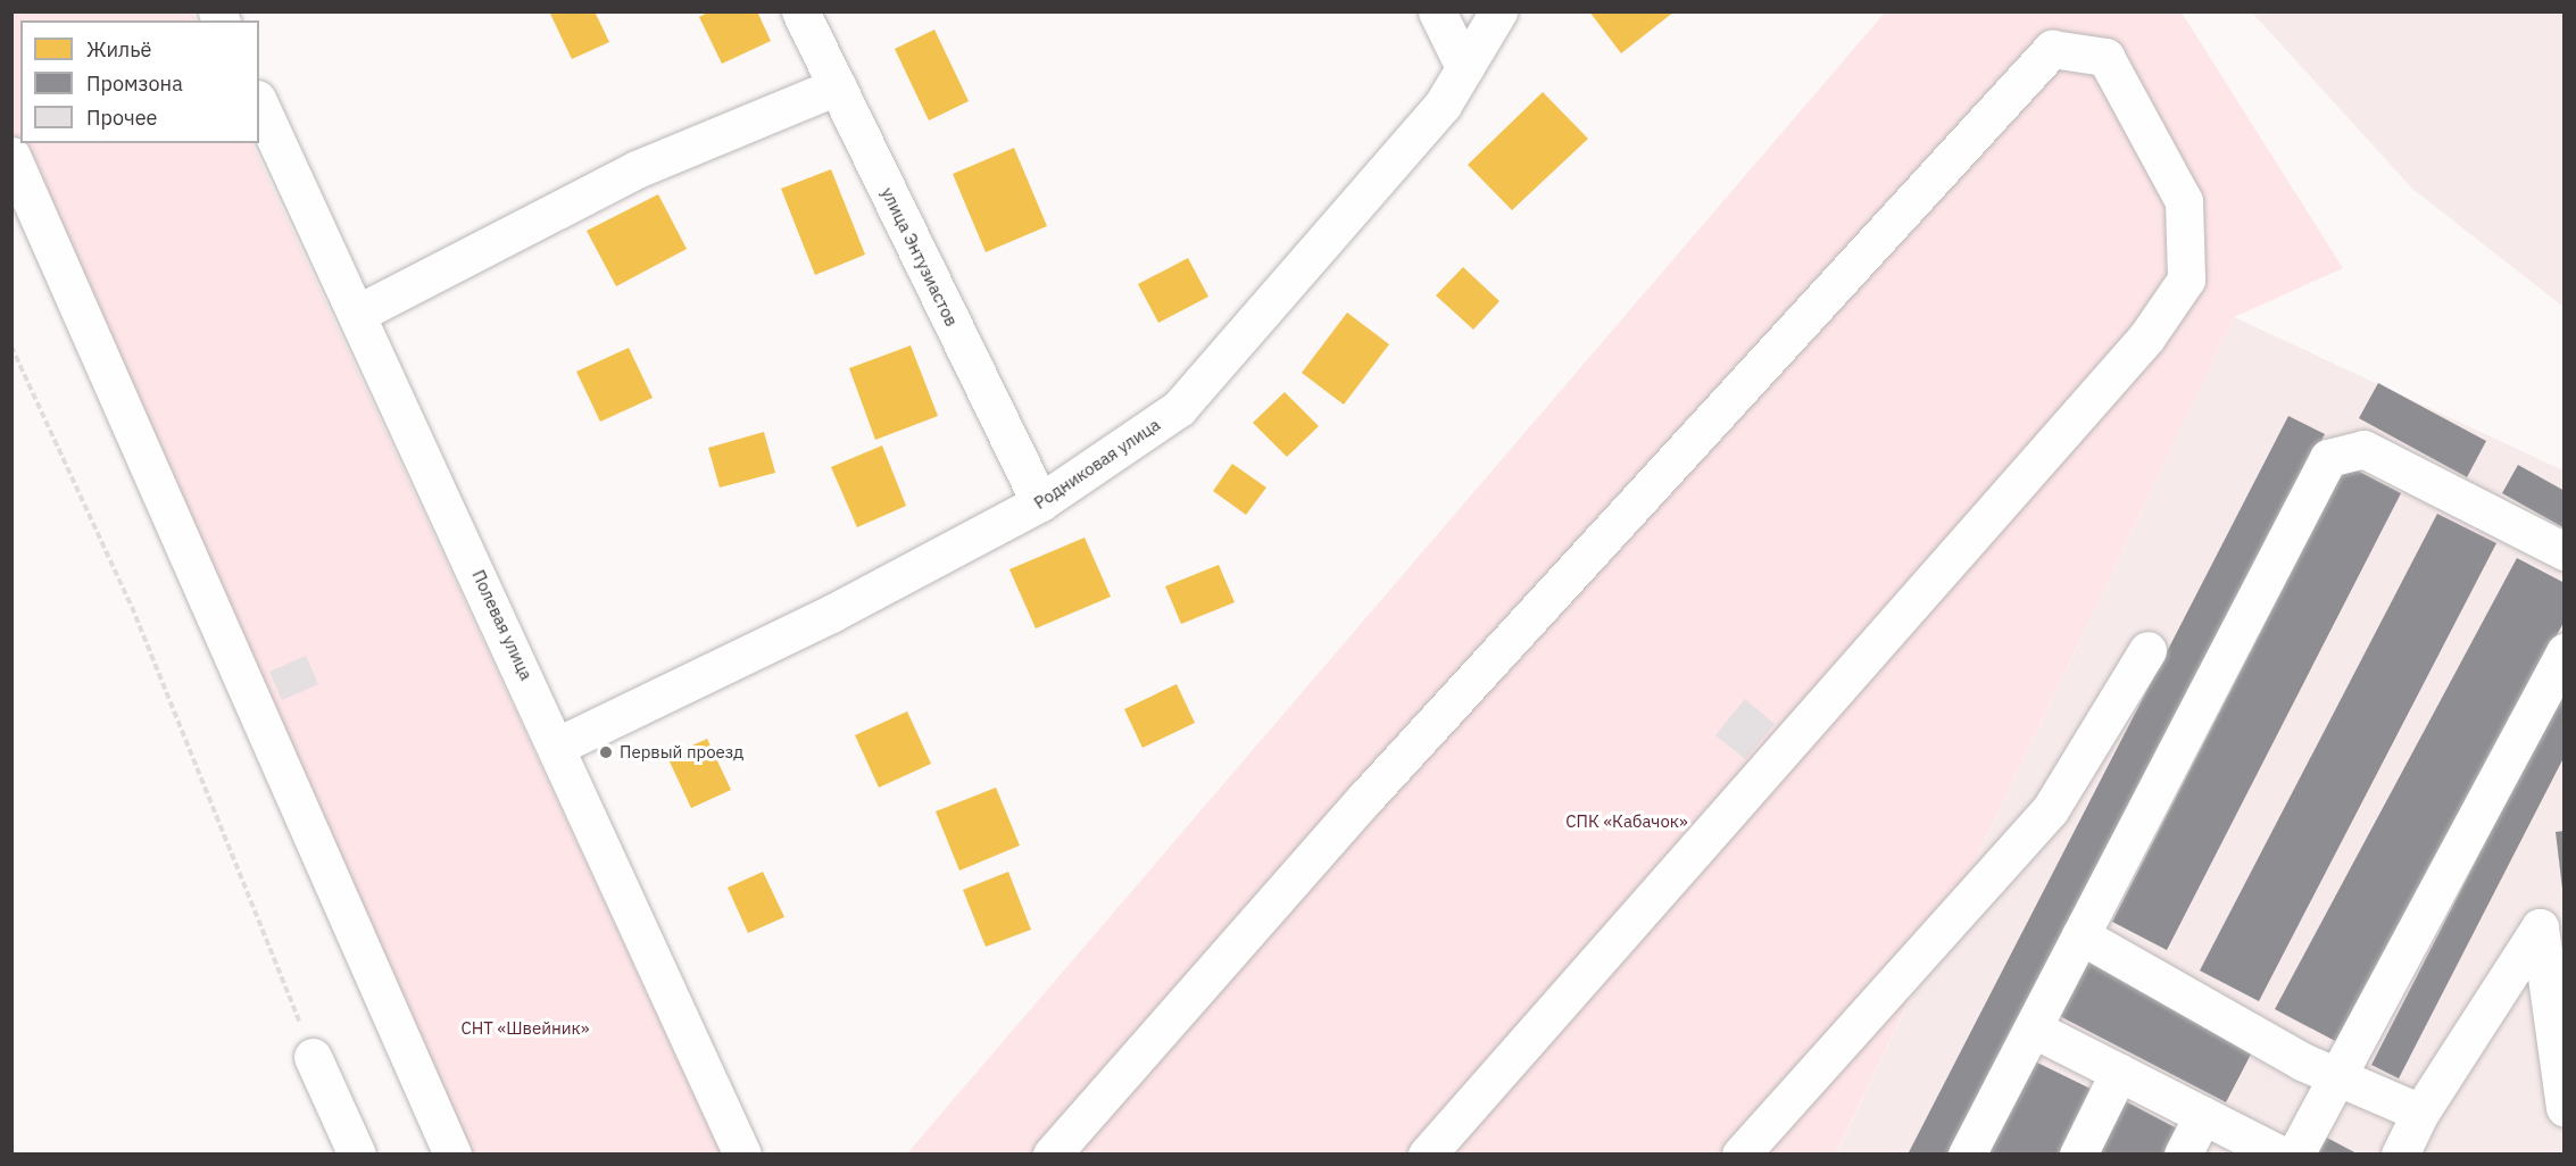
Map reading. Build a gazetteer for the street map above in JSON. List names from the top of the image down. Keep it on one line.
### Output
{"streets":{"street":["улица Энтузиастов","Родниковая улица","Полевая улица"]},"crossings":[["улица Энтузиастов","Родниковая улица"],["Родниковая улица","Полевая улица"]],"parks":["СПК «Кабачок»","СНТ «Швейник»"],"places":["Первый проезд"],"legend":["Жильё","Промзона","Прочее"]}
